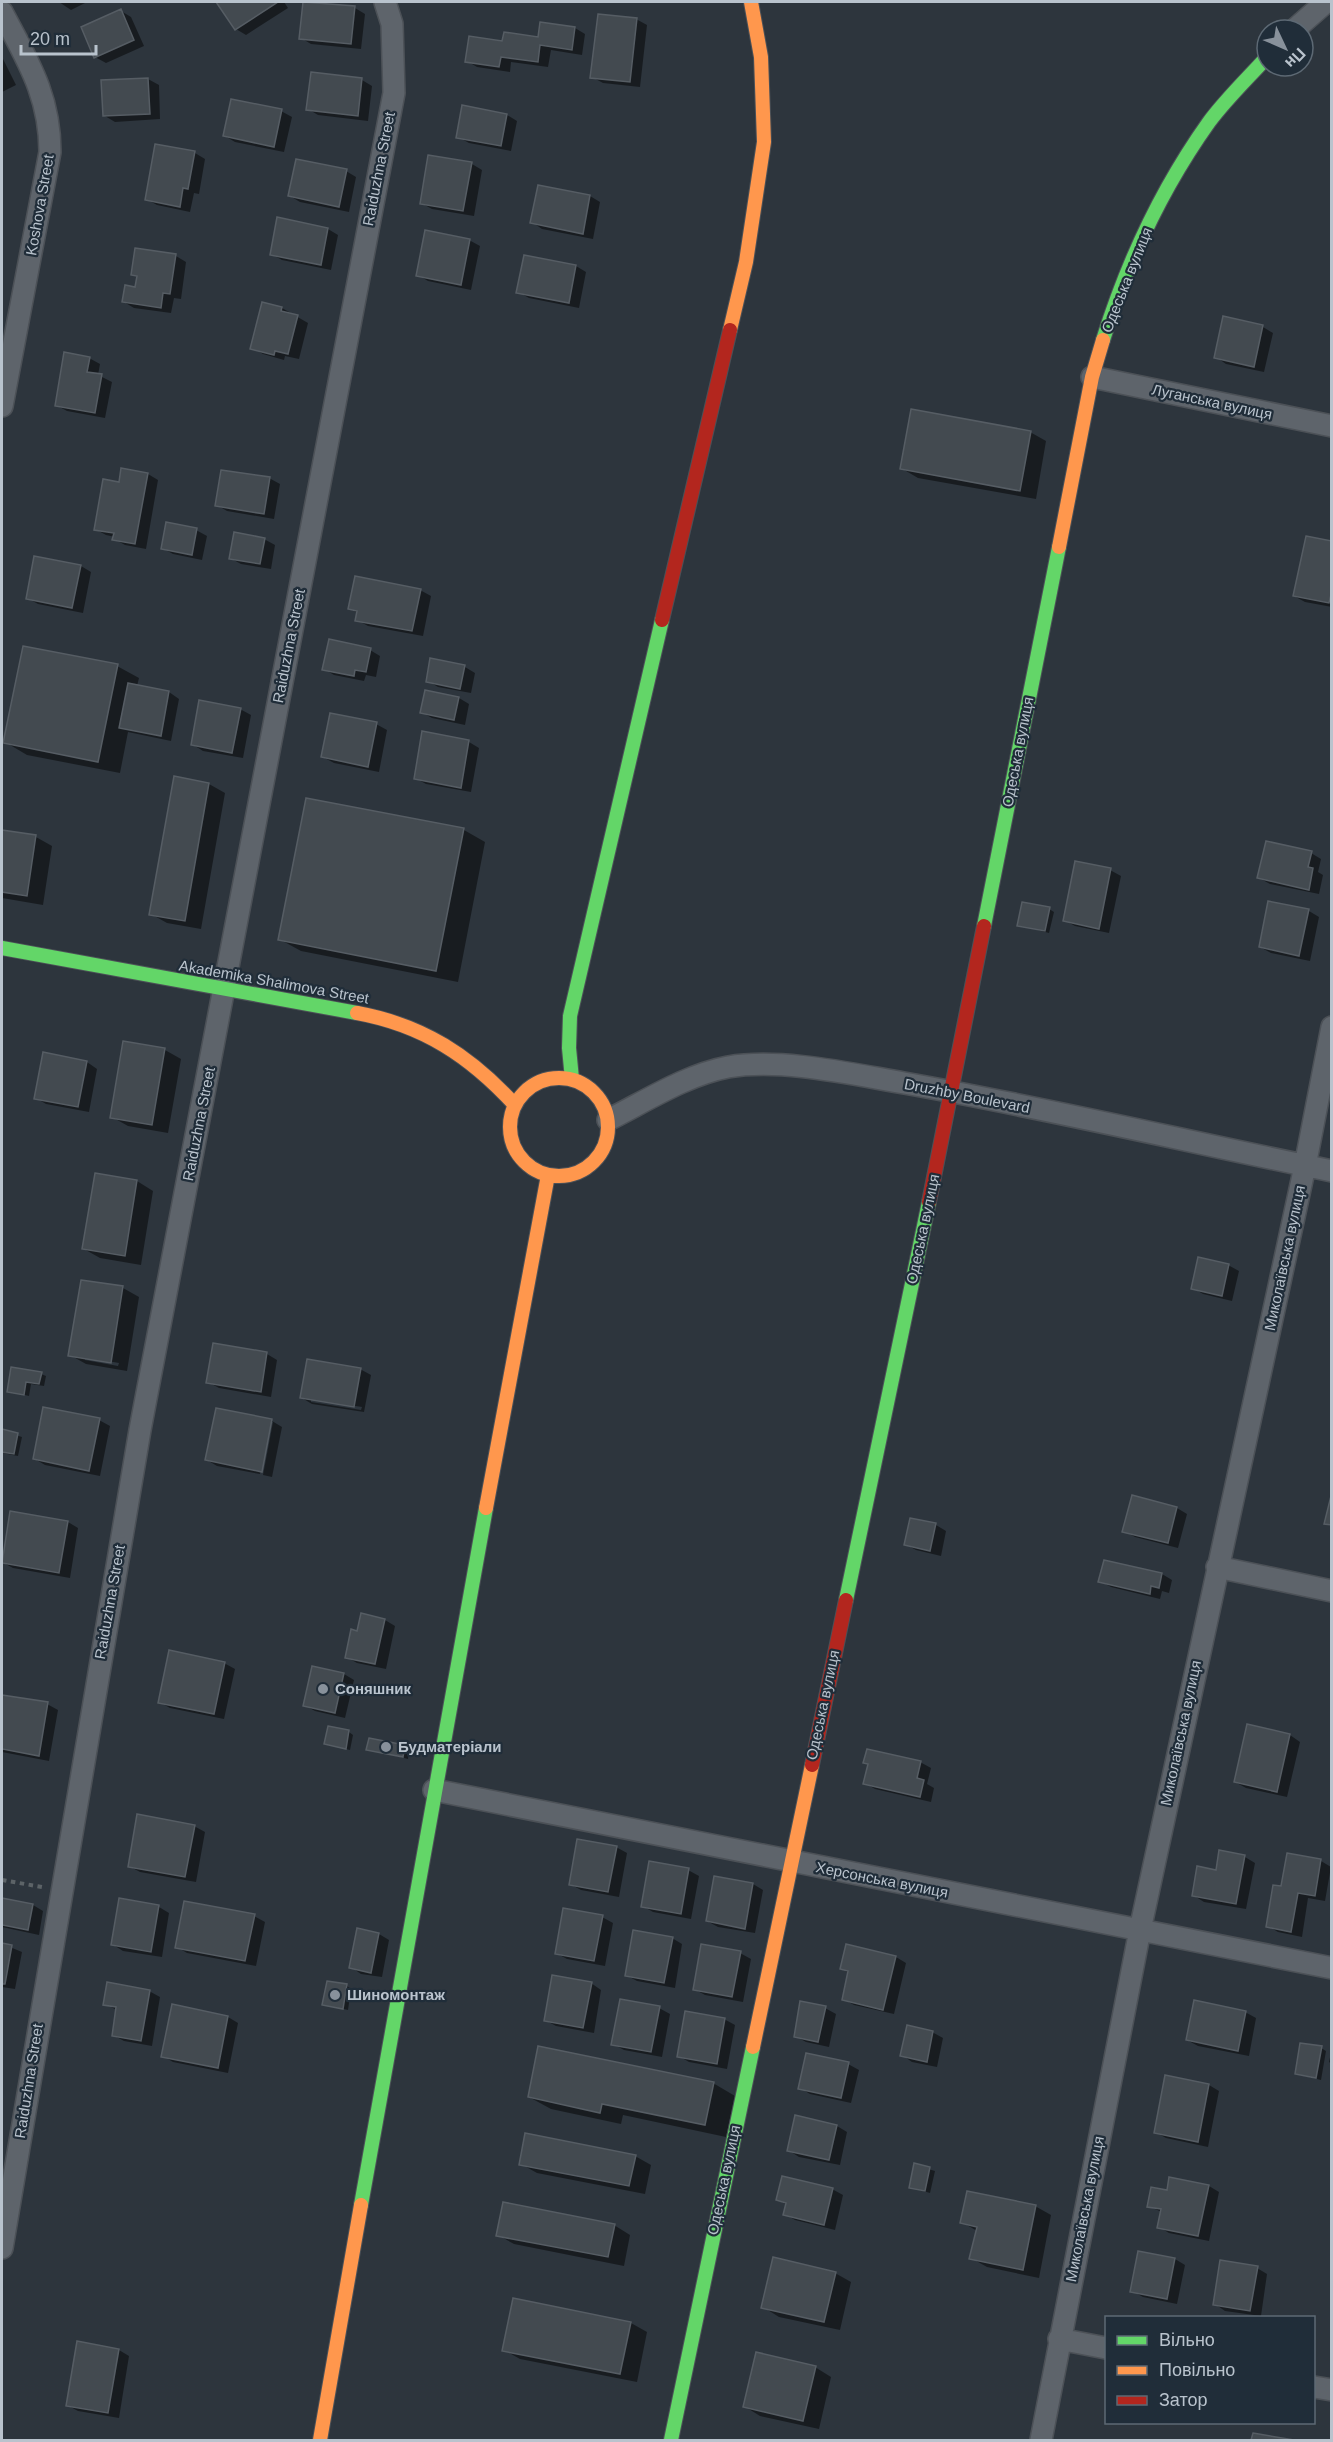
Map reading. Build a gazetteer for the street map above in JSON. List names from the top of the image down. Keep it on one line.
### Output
{"streets":{"street":["Raiduzhna Street","Koshova Street","Одеська вулиця","Луганська вулиця","Akademika Shalimova Street","Druzhby Boulevard","Миколаївська вулиця","Херсонська вулиця"]},"crossings":[["Raiduzhna Street","Akademika Shalimova Street"],["Одеська вулиця","Луганська вулиця"],["Одеська вулиця","Druzhby Boulevard"],["Одеська вулиця","Херсонська вулиця"],["Akademika Shalimova Street","Druzhby Boulevard"],["Druzhby Boulevard","Миколаївська вулиця"],["Миколаївська вулиця","Херсонська вулиця"]],"places":["Соняшник","Будматеріали","Шиномонтаж"],"legend":["Вільно","Повільно","Затор"],"scale_bar":"20 m","north":"bottom right"}
